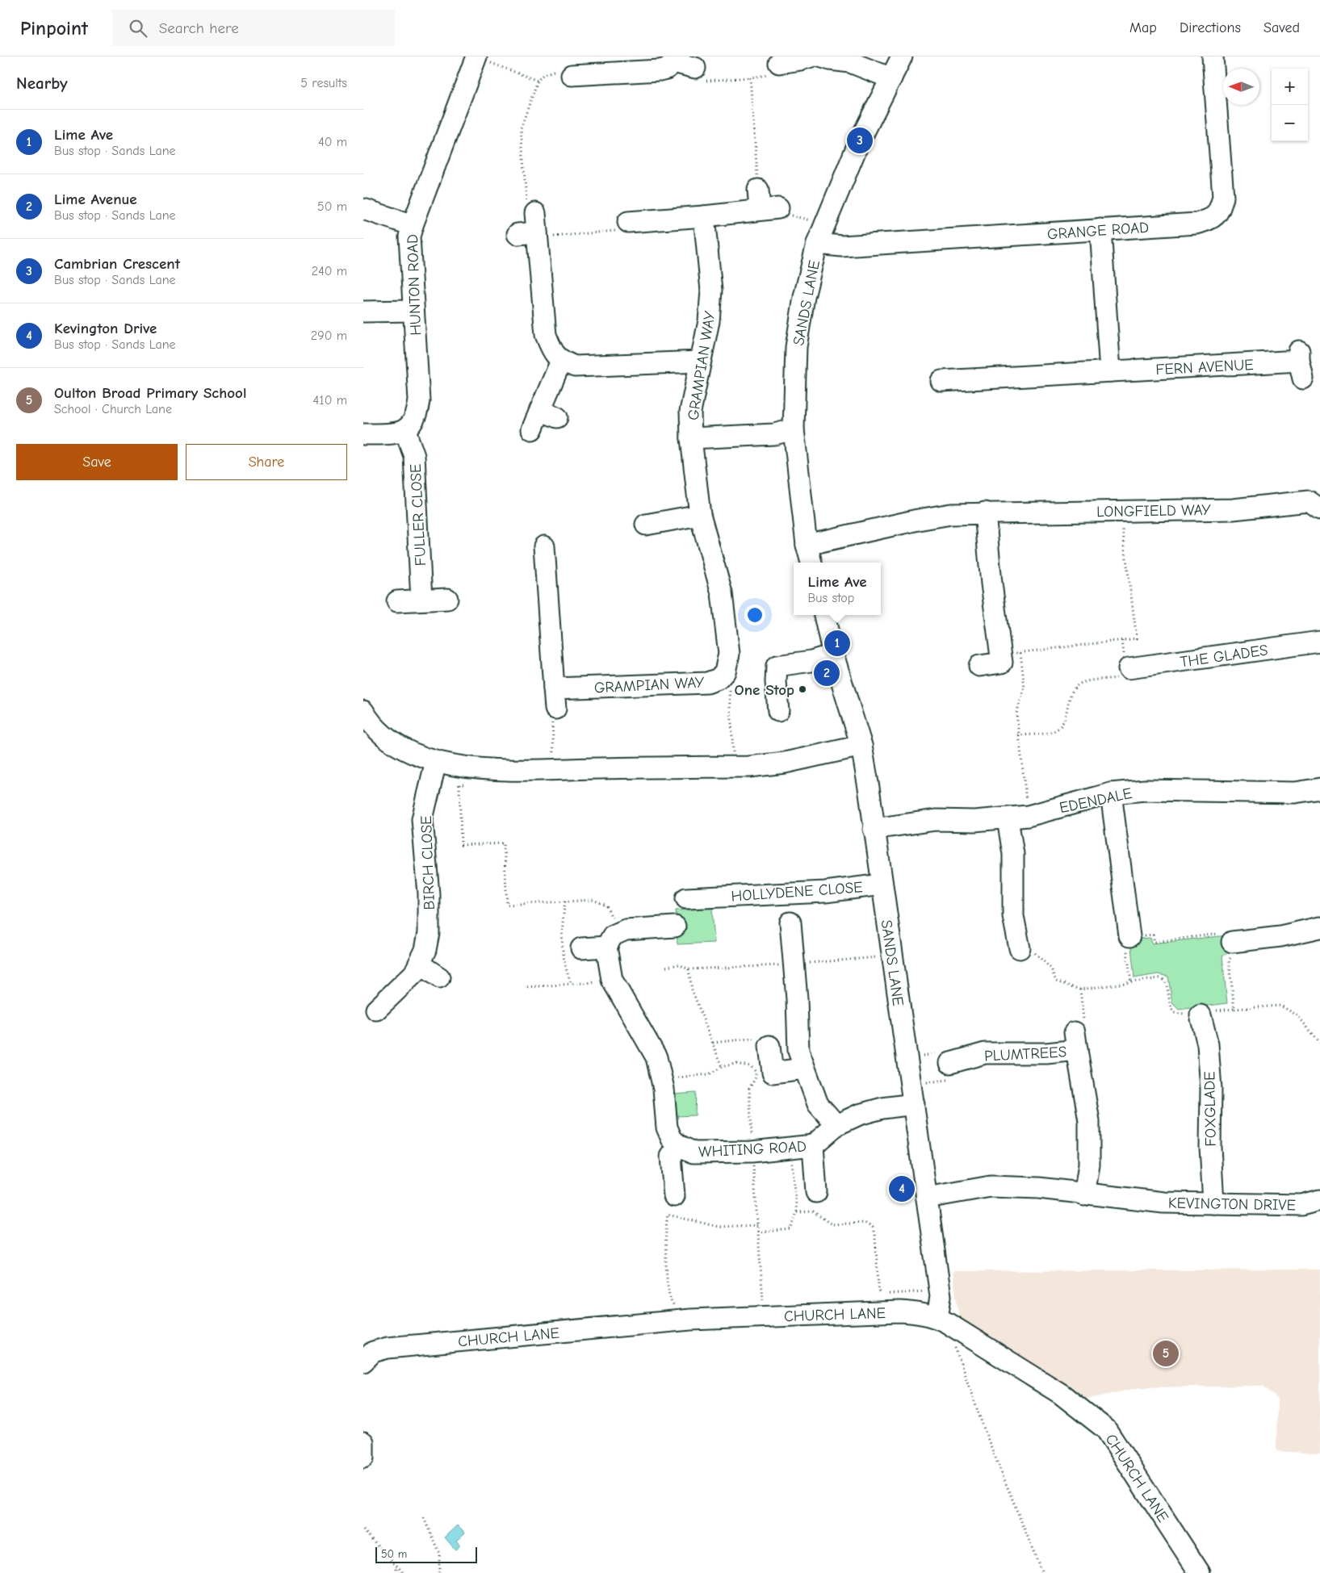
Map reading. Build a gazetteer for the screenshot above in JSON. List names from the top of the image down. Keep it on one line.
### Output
{"streets":{"street":["GRANGE ROAD","HUNTON ROAD","SANDS LANE","GRAMPIAN WAY","FERN AVENUE","LONGFIELD WAY","FULLER CLOSE","THE GLADES","EDENDALE","BIRCH CLOSE","HOLLYDENE CLOSE","PLUMTREES","FOXGLADE","WHITING ROAD","KEVINGTON DRIVE","CHURCH LANE"]},"crossings":[["GRANGE ROAD","SANDS LANE"],["HUNTON ROAD","FULLER CLOSE"],["SANDS LANE","LONGFIELD WAY"],["SANDS LANE","EDENDALE"],["SANDS LANE","HOLLYDENE CLOSE"],["SANDS LANE","WHITING ROAD"],["SANDS LANE","KEVINGTON DRIVE"],["SANDS LANE","CHURCH LANE"],["PLUMTREES","KEVINGTON DRIVE"],["FOXGLADE","KEVINGTON DRIVE"]],"places":["One Stop"],"scale_bar":"50 m","north":"left","page":{"header":"Pinpoint","search":"Search here","nav":["Map","Directions","Saved"],"heading":["Nearby","5 results"],"map_buttons":["+","−"],"list":[{"mark":"1","name":"Lime Ave","note":"Bus stop · Sands Lane","value":"40 m"},{"mark":"2","name":"Lime Avenue","note":"Bus stop · Sands Lane","value":"50 m"},{"mark":"3","name":"Cambrian Crescent","note":"Bus stop · Sands Lane","value":"240 m"},{"mark":"4","name":"Kevington Drive","note":"Bus stop · Sands Lane","value":"290 m"},{"mark":"5","name":"Oulton Broad Primary School","note":"School · Church Lane","value":"410 m"}],"pins":["3","1","2","4","5"],"buttons":["Save","Share"],"popup":["Lime Ave","Bus stop"],"scale":"50 m"}}
